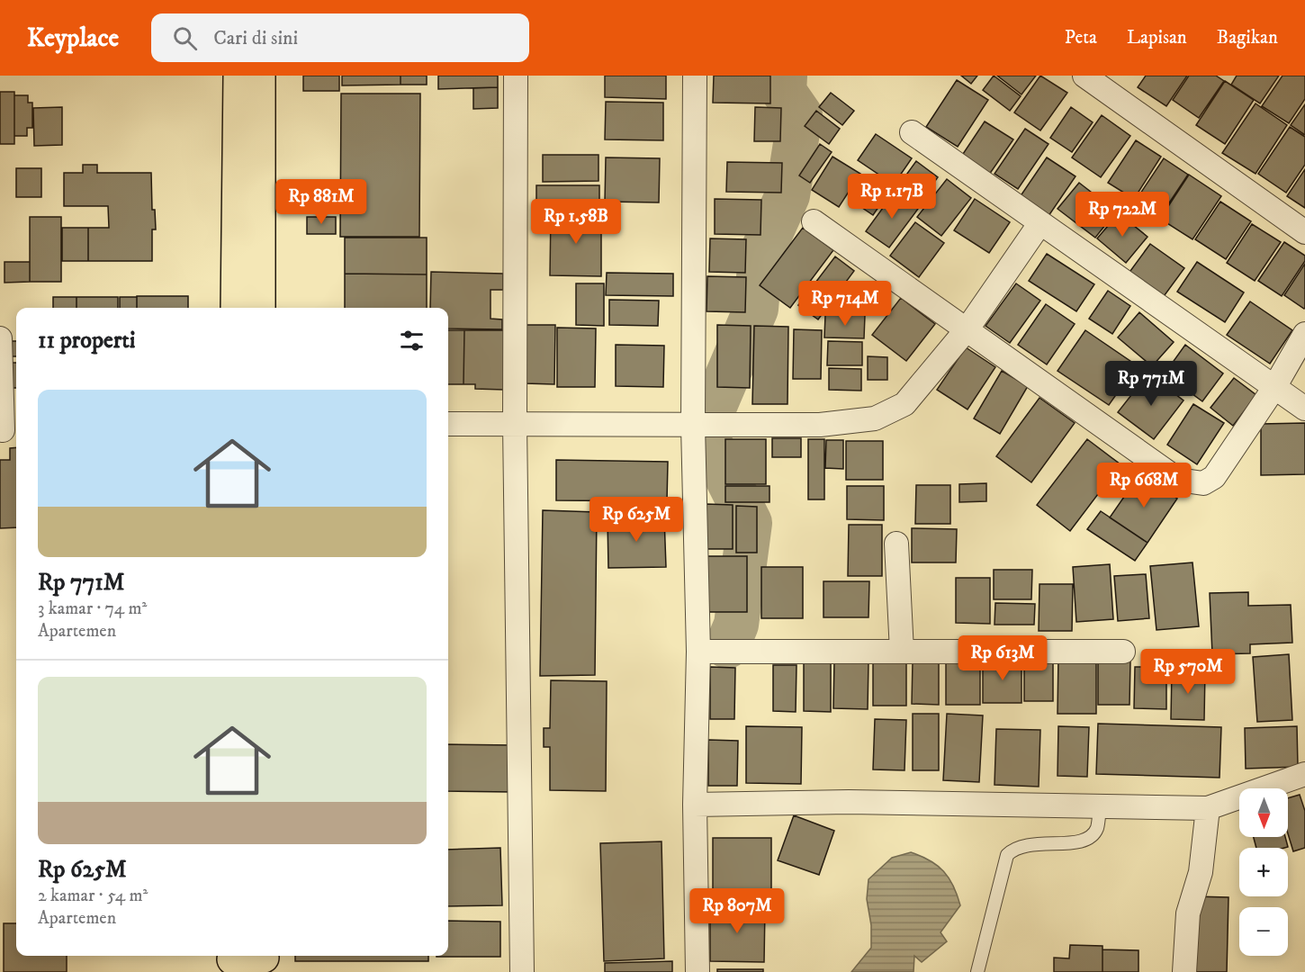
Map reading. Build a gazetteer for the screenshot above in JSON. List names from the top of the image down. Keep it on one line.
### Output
{"north":"bottom","page":{"header":"Keyplace","search":"Cari di sini","nav":["Peta","Lapisan","Bagikan"],"price":["Rp 1.17B","Rp 881M","Rp 722M","Rp 1.58B","Rp 714M","Rp 771M","Rp 668M","Rp 625M","Rp 613M","Rp 570M","Rp 807M"],"heading":"11 properti","list":[{"name":"Rp 771M","note":"3 kamar · 74 m² · Apartemen"},{"name":"Rp 625M","note":"2 kamar · 54 m² · Apartemen"}],"map_buttons":["+","−"]}}
